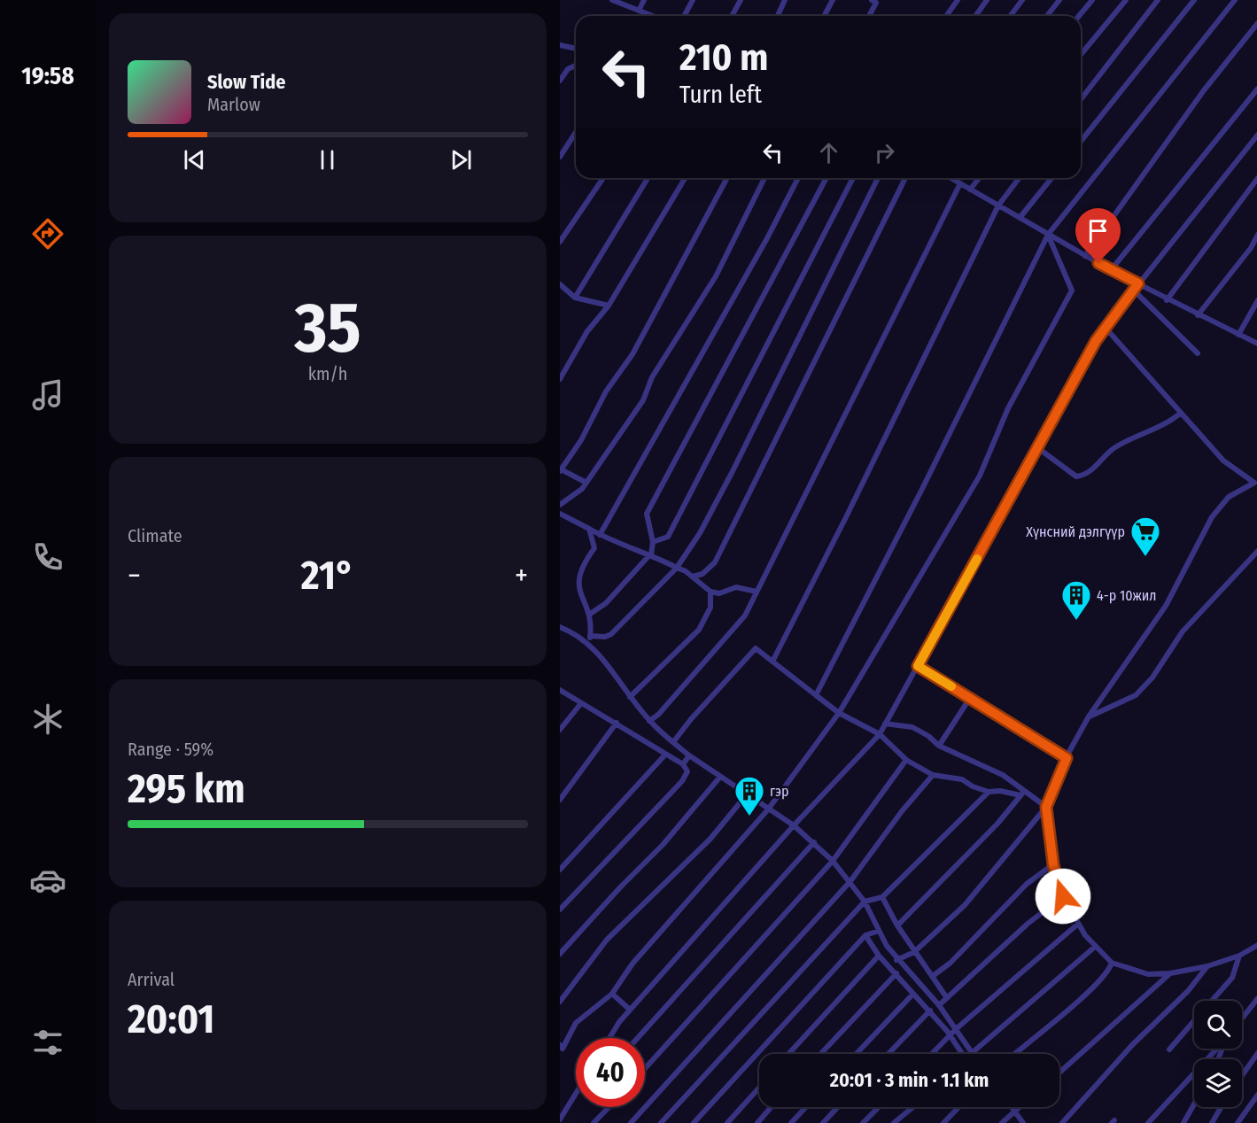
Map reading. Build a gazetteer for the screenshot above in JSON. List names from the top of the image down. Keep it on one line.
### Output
{"places":{"supermarket":["Хүнсний дэлгүүр"],"building":["4-р 10жил","гэр"]},"page":{"tabs":"19:58","turn":["210 m","Turn left"],"song":["Slow Tide","Marlow"],"tile":[["35","km/h"],"Climate",["Range · 59%","295 km"],["Arrival","20:01"]],"heat":["−","21°","+"],"limit":"40","trip":"20:01 · 3 min · 1.1 km"}}
